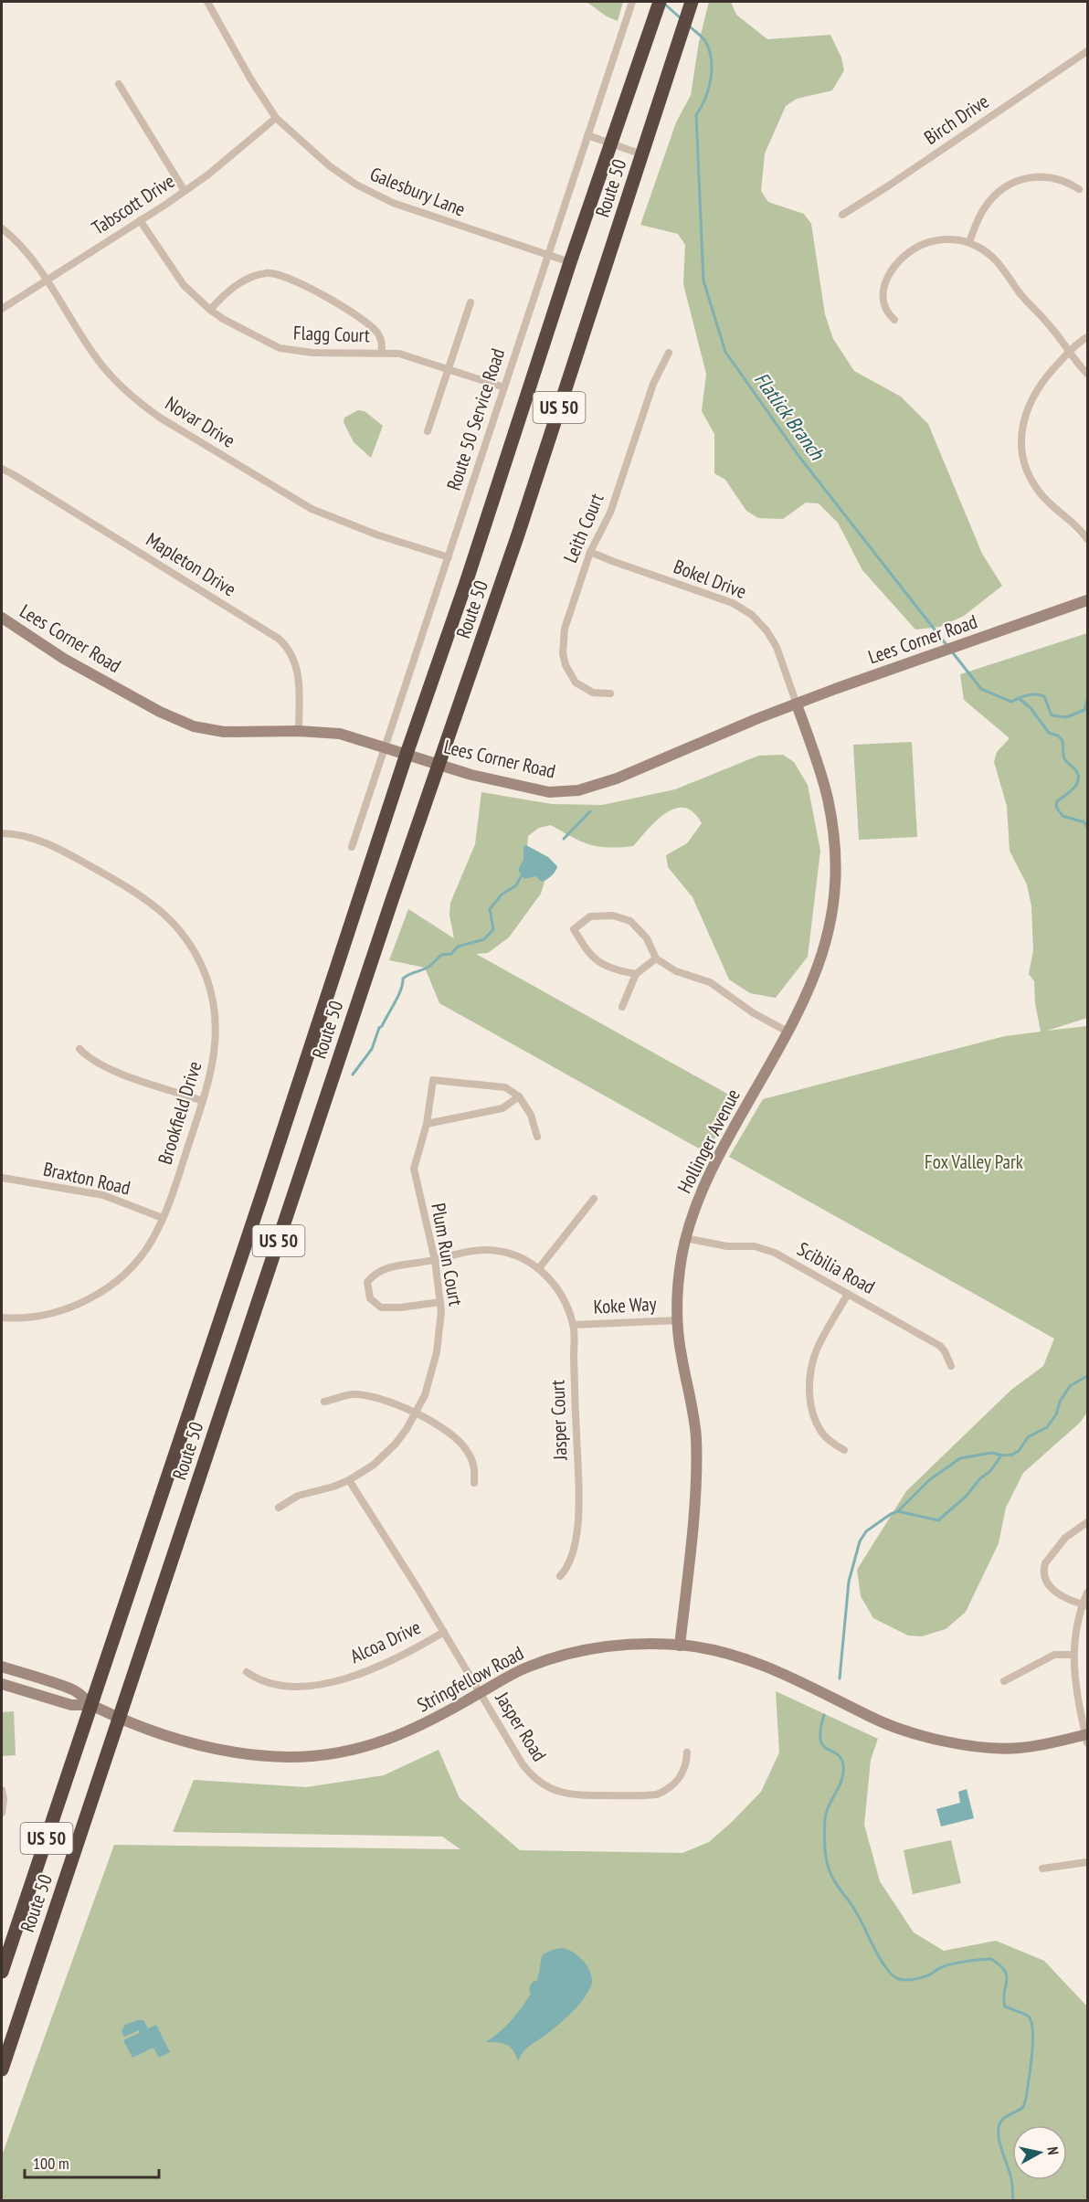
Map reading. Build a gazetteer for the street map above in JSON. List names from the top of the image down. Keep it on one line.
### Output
{"streets":{"highway":["Route 50","US 50"],"street":["Birch Drive","Galesbury Lane","Tabscott Drive","Flagg Court","Route 50 Service Road","Novar Drive","Leith Court","Mapleton Drive","Bokel Drive","Lees Corner Road","Brookfield Drive","Hollinger Avenue","Braxton Road","Plum Run Court","Scibilia Road","Koke Way","Jasper Court","Alcoa Drive","Stringfellow Road","Jasper Road"]},"crossings":[["Route 50","Galesbury Lane"],["Route 50","Lees Corner Road"],["Route 50","Stringfellow Road"],["Galesbury Lane","Tabscott Drive"],["Galesbury Lane","Route 50 Service Road"],["Tabscott Drive","Flagg Court"],["Tabscott Drive","Novar Drive"],["Flagg Court","Route 50 Service Road"],["Route 50 Service Road","Novar Drive"],["Route 50 Service Road","Lees Corner Road"],["Leith Court","Bokel Drive"],["Mapleton Drive","Lees Corner Road"],["Bokel Drive","Lees Corner Road"],["Bokel Drive","Hollinger Avenue"],["Lees Corner Road","Hollinger Avenue"],["Brookfield Drive","Braxton Road"],["Hollinger Avenue","Scibilia Road"],["Hollinger Avenue","Koke Way"],["Hollinger Avenue","Stringfellow Road"],["Plum Run Court","Jasper Court"],["Plum Run Court","Jasper Road"],["Koke Way","Jasper Court"],["Alcoa Drive","Jasper Road"],["Stringfellow Road","Jasper Road"]],"water":["Flatlick Branch"],"parks":["Fox Valley Park"],"scale_bar":"100 m","north":"right"}
